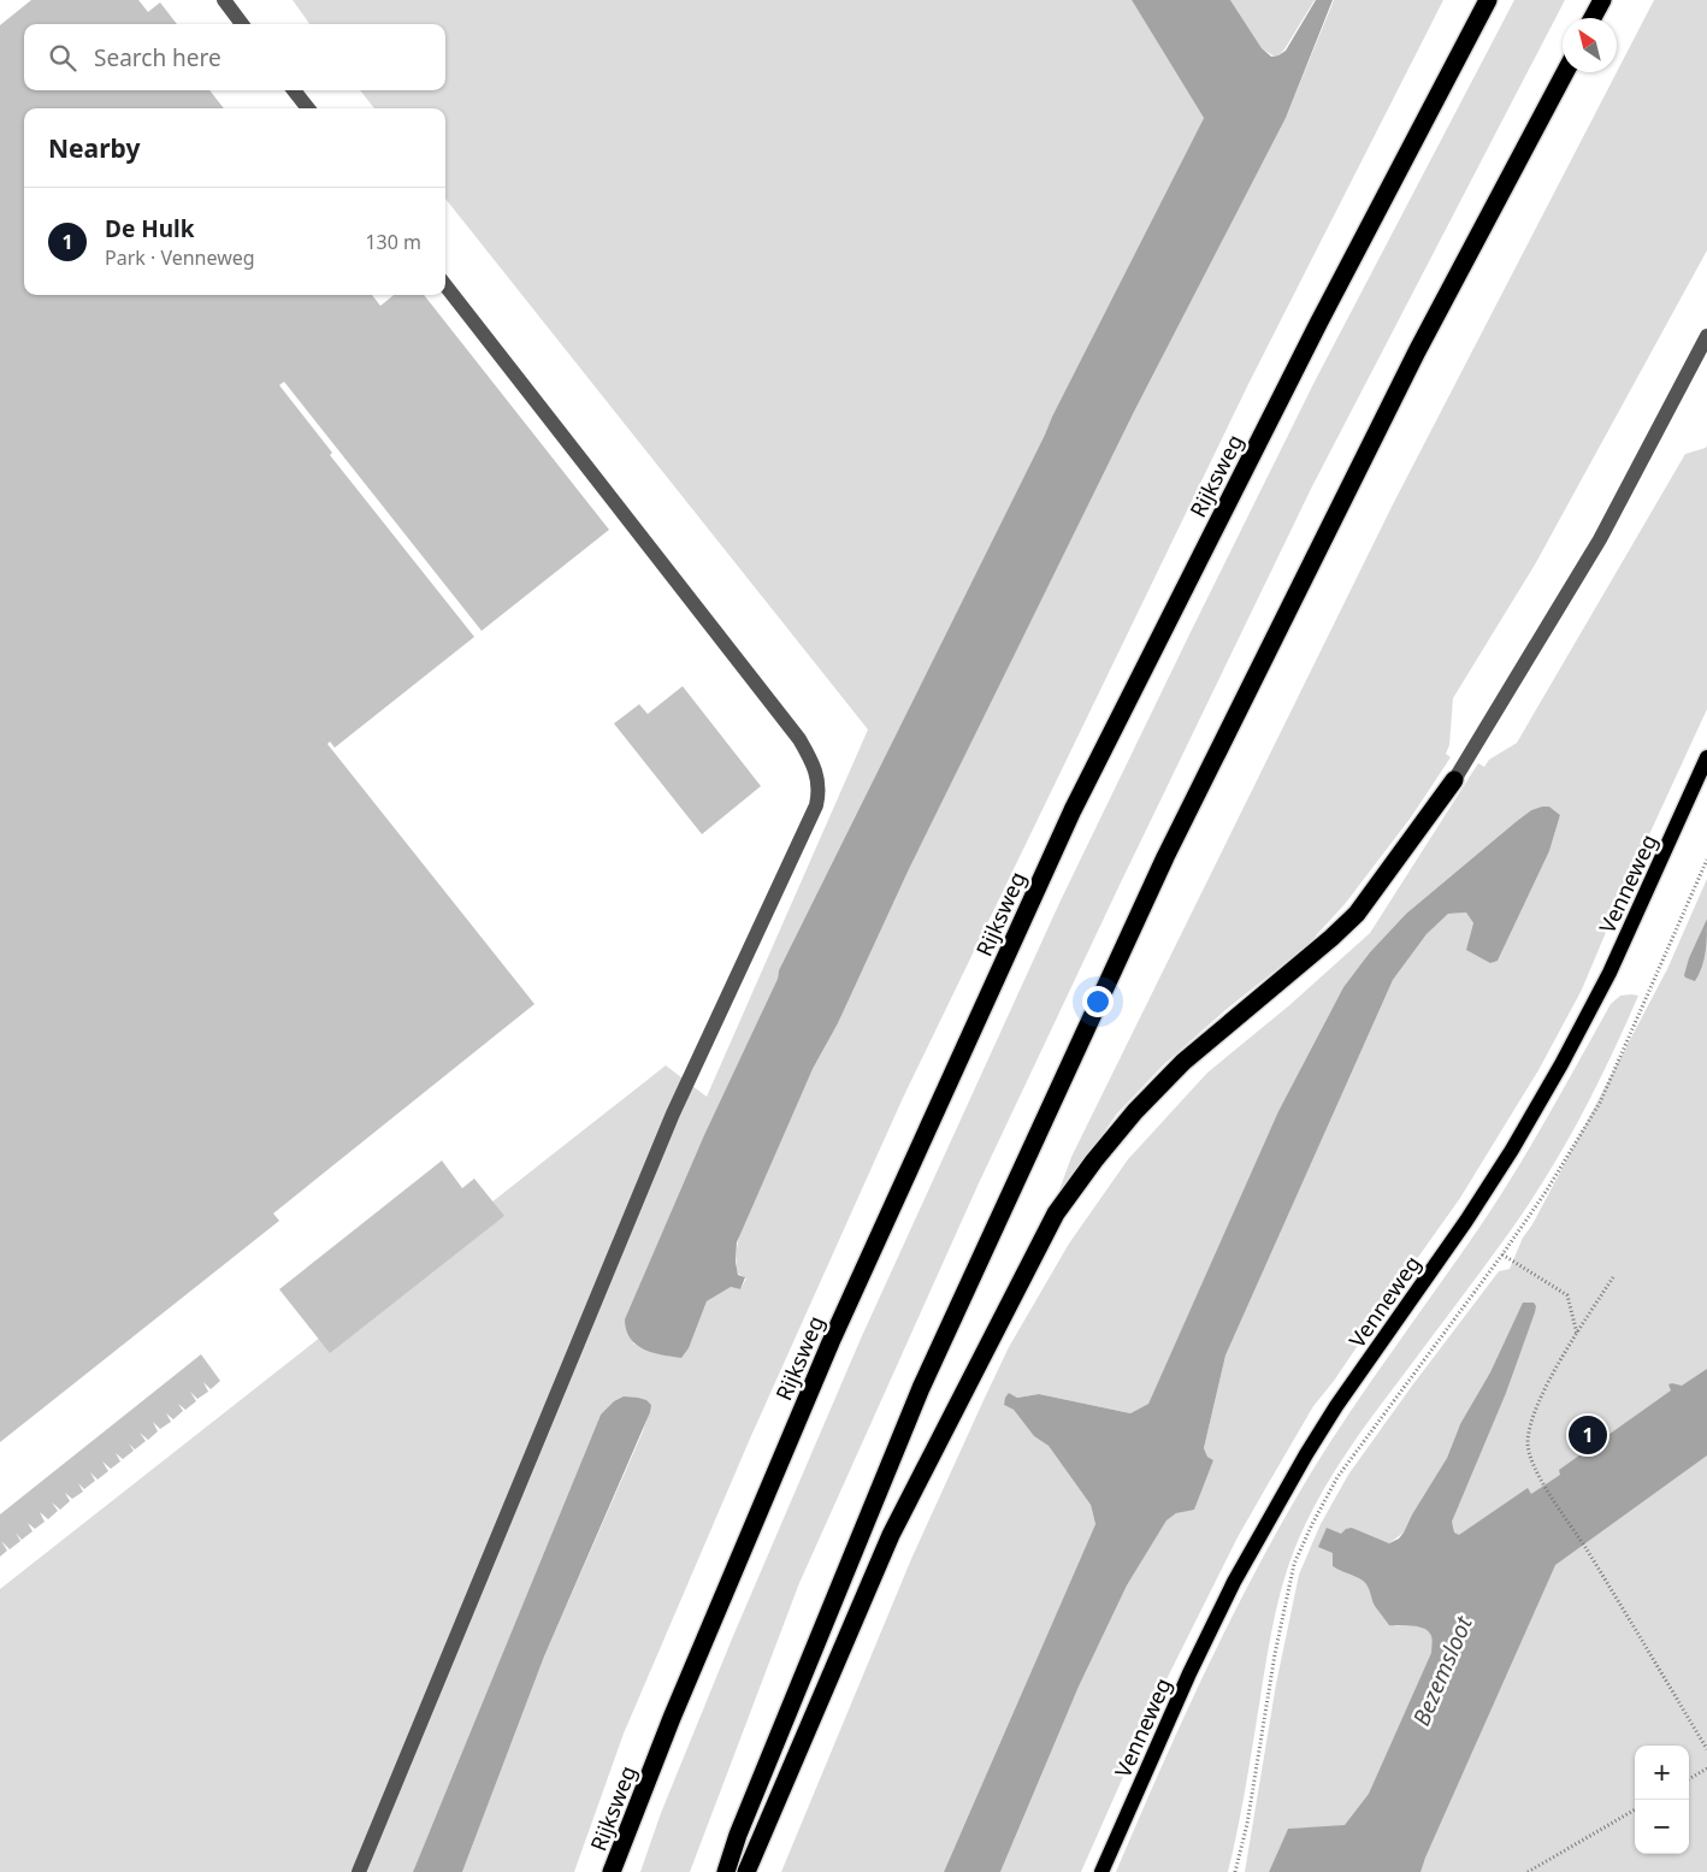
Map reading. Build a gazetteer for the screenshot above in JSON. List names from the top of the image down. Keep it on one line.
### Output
{"streets":{"highway":["Rijksweg"],"main road":["Venneweg"]},"water":["Bezemsloot"],"north":"top left","page":{"search":"Search here","heading":"Nearby","list":[{"mark":"1","name":"De Hulk","note":"Park · Venneweg","value":"130 m"}],"pins":"1","map_buttons":["+","−"]}}
